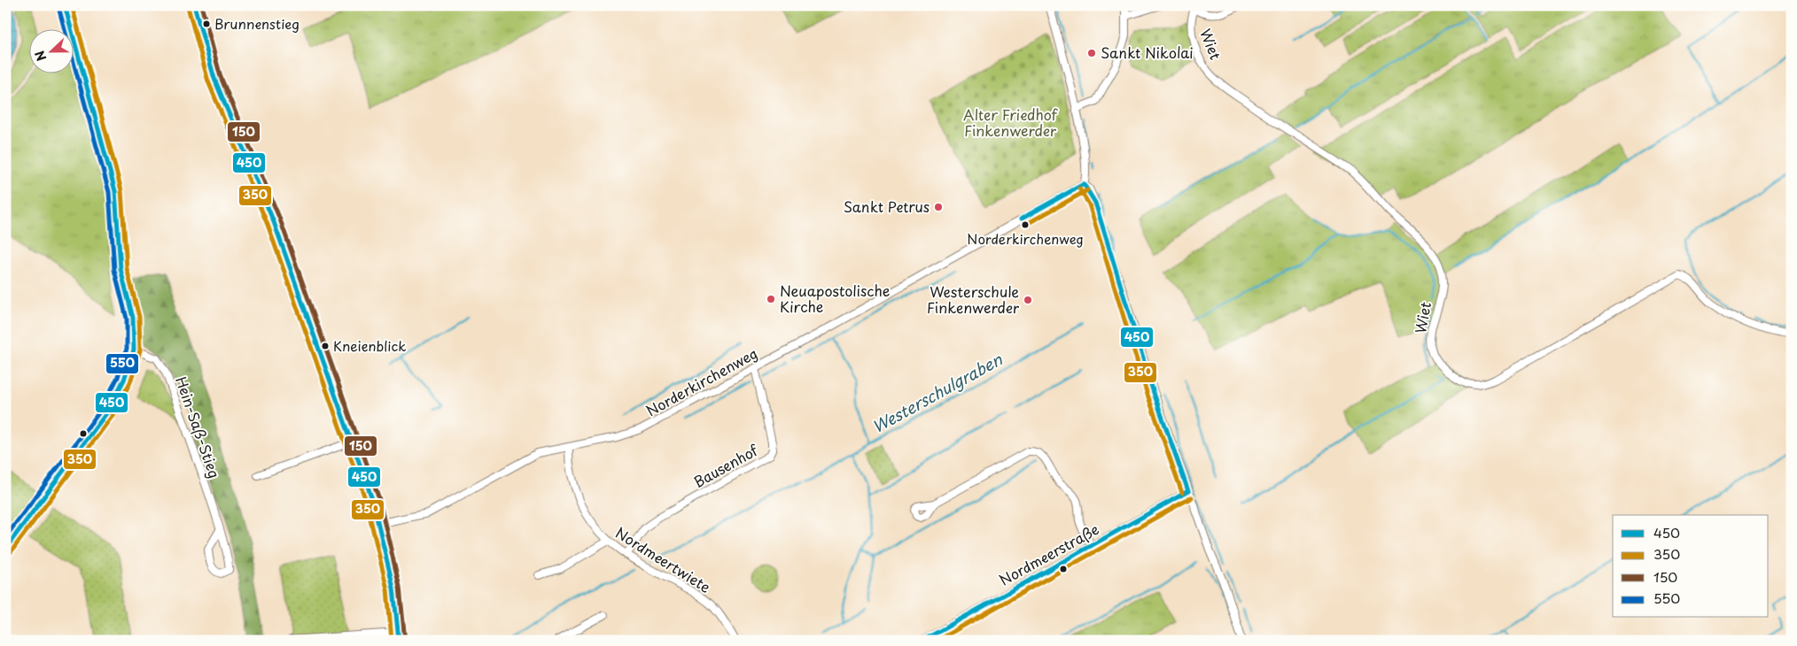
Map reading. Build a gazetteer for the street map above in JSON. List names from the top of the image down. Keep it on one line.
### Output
{"streets":{"street":["Wiet","Norderkirchenweg","Hein-Saß-Stieg","Bausenhof","Nordmeerstraße","Nordmeertwiete"]},"crossings":[["Norderkirchenweg","Bausenhof"],["Norderkirchenweg","Nordmeertwiete"],["Bausenhof","Nordmeertwiete"]],"water":["Westerschulgraben"],"parks":["Alter Friedhof Finkenwerder"],"places":["Brunnenstieg","Sankt Nikolai","Sankt Petrus","Norderkirchenweg","Neuapostolische Kirche","Westerschule Finkenwerder","Kneienblick"],"lines":["transit line 450","transit line 350","transit line 150","transit line 550"],"legend":["450","350","150","550"],"north":"left"}
